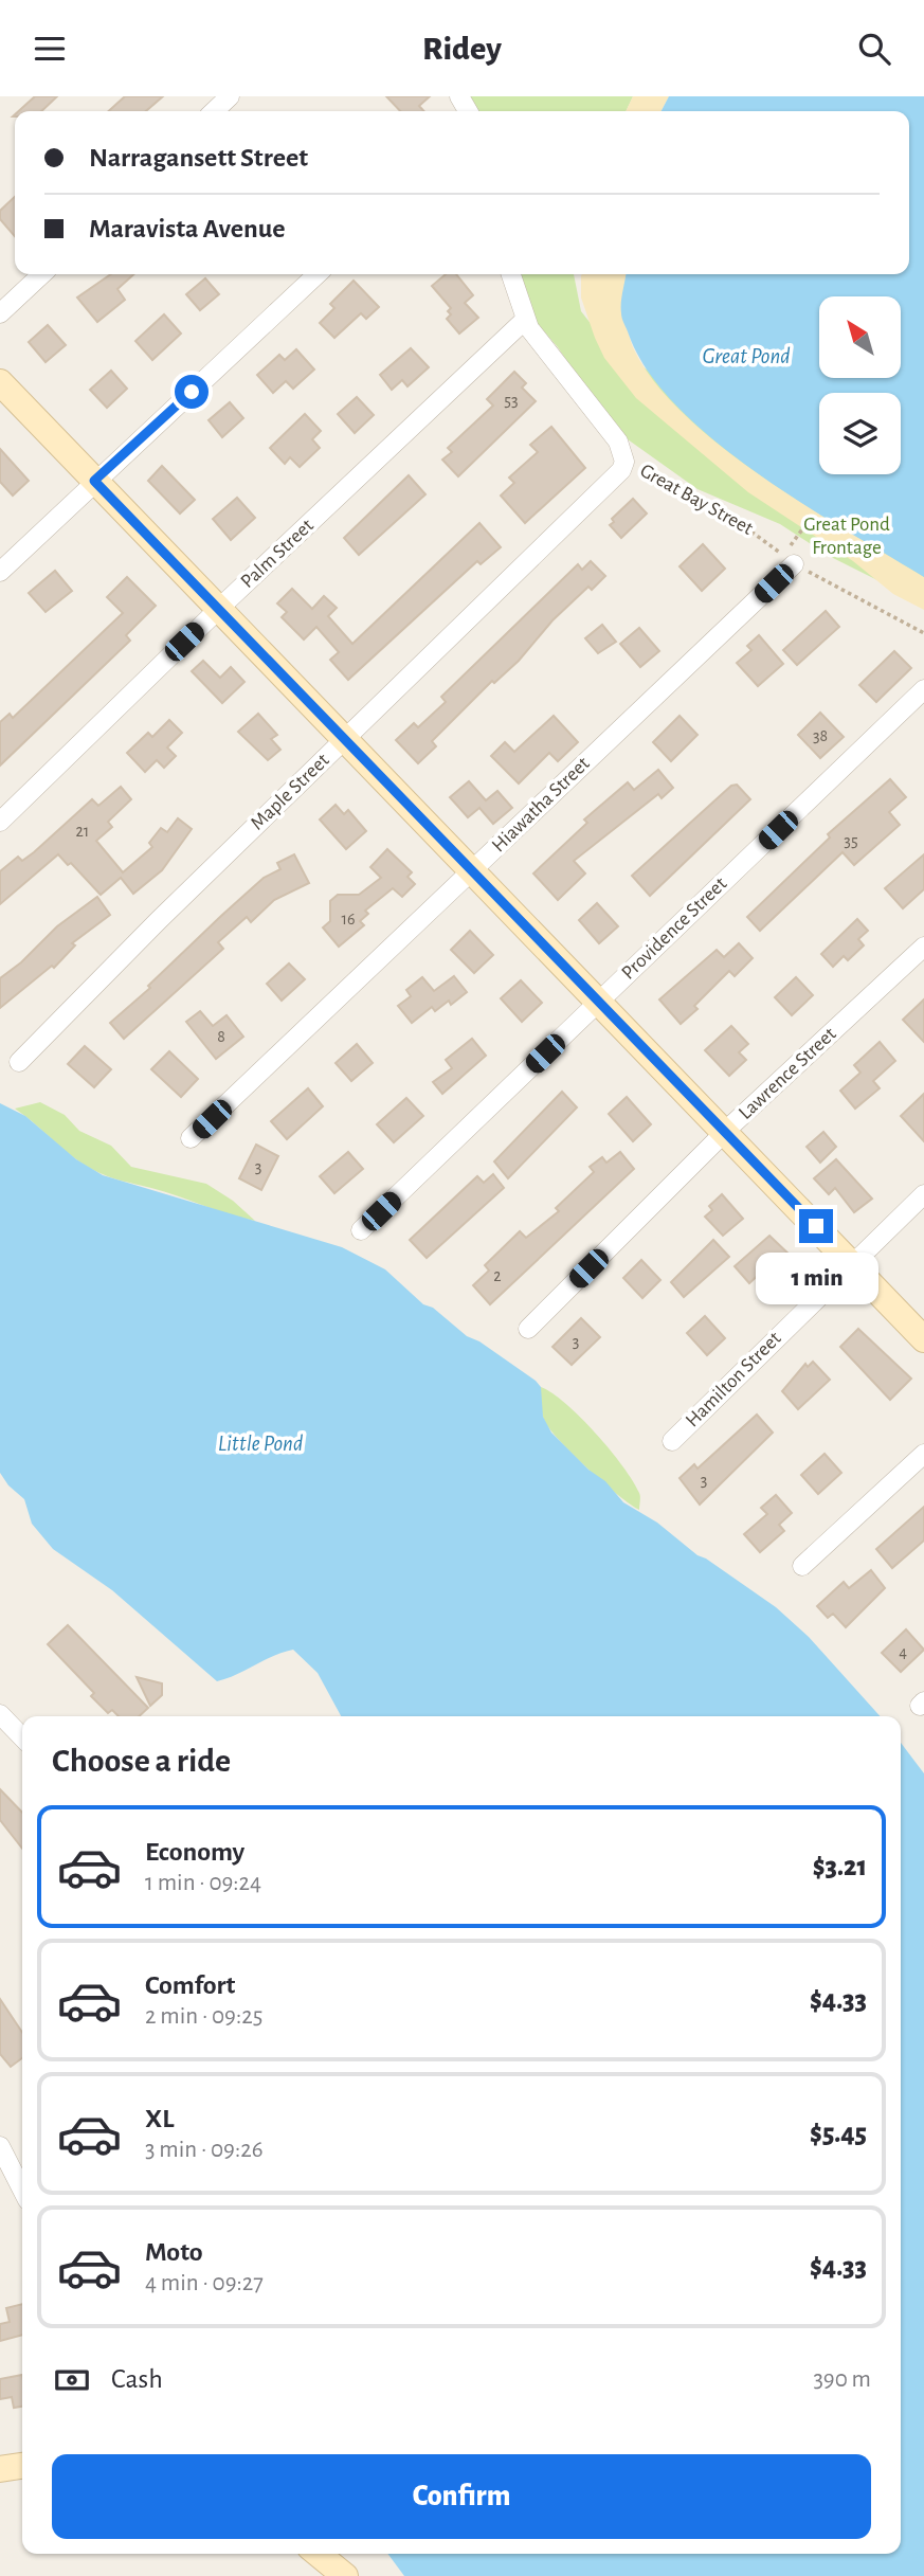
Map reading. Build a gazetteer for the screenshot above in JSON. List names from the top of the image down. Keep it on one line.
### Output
{"streets":{"street":["Great Bay Street","Palm Street","Maple Street","Hiawatha Street","Providence Street","Lawrence Street","Hamilton Street"]},"crossings":[["Great Bay Street","Palm Street"],["Great Bay Street","Maple Street"],["Great Bay Street","Hiawatha Street"]],"water":["Great Pond","Little Pond"],"parks":["Great Pond Frontage"],"house_numbers":["53","38","21","35","16","8","3","2","3","3","4"],"north":"top left","page":{"header":"Ridey","banner":["Narragansett Street","Maravista Avenue"],"bubble":"1 min","heading":"Choose a ride","list":[{"name":"Economy","note":"1 min · 09:24","value":"$3.21"},{"name":"Comfort","note":"2 min · 09:25","value":"$4.33"},{"name":"XL","note":"3 min · 09:26","value":"$5.45"},{"name":"Moto","note":"4 min · 09:27","value":"$4.33"}],"pay":["Cash","390 m"],"buttons":"Confirm"}}
